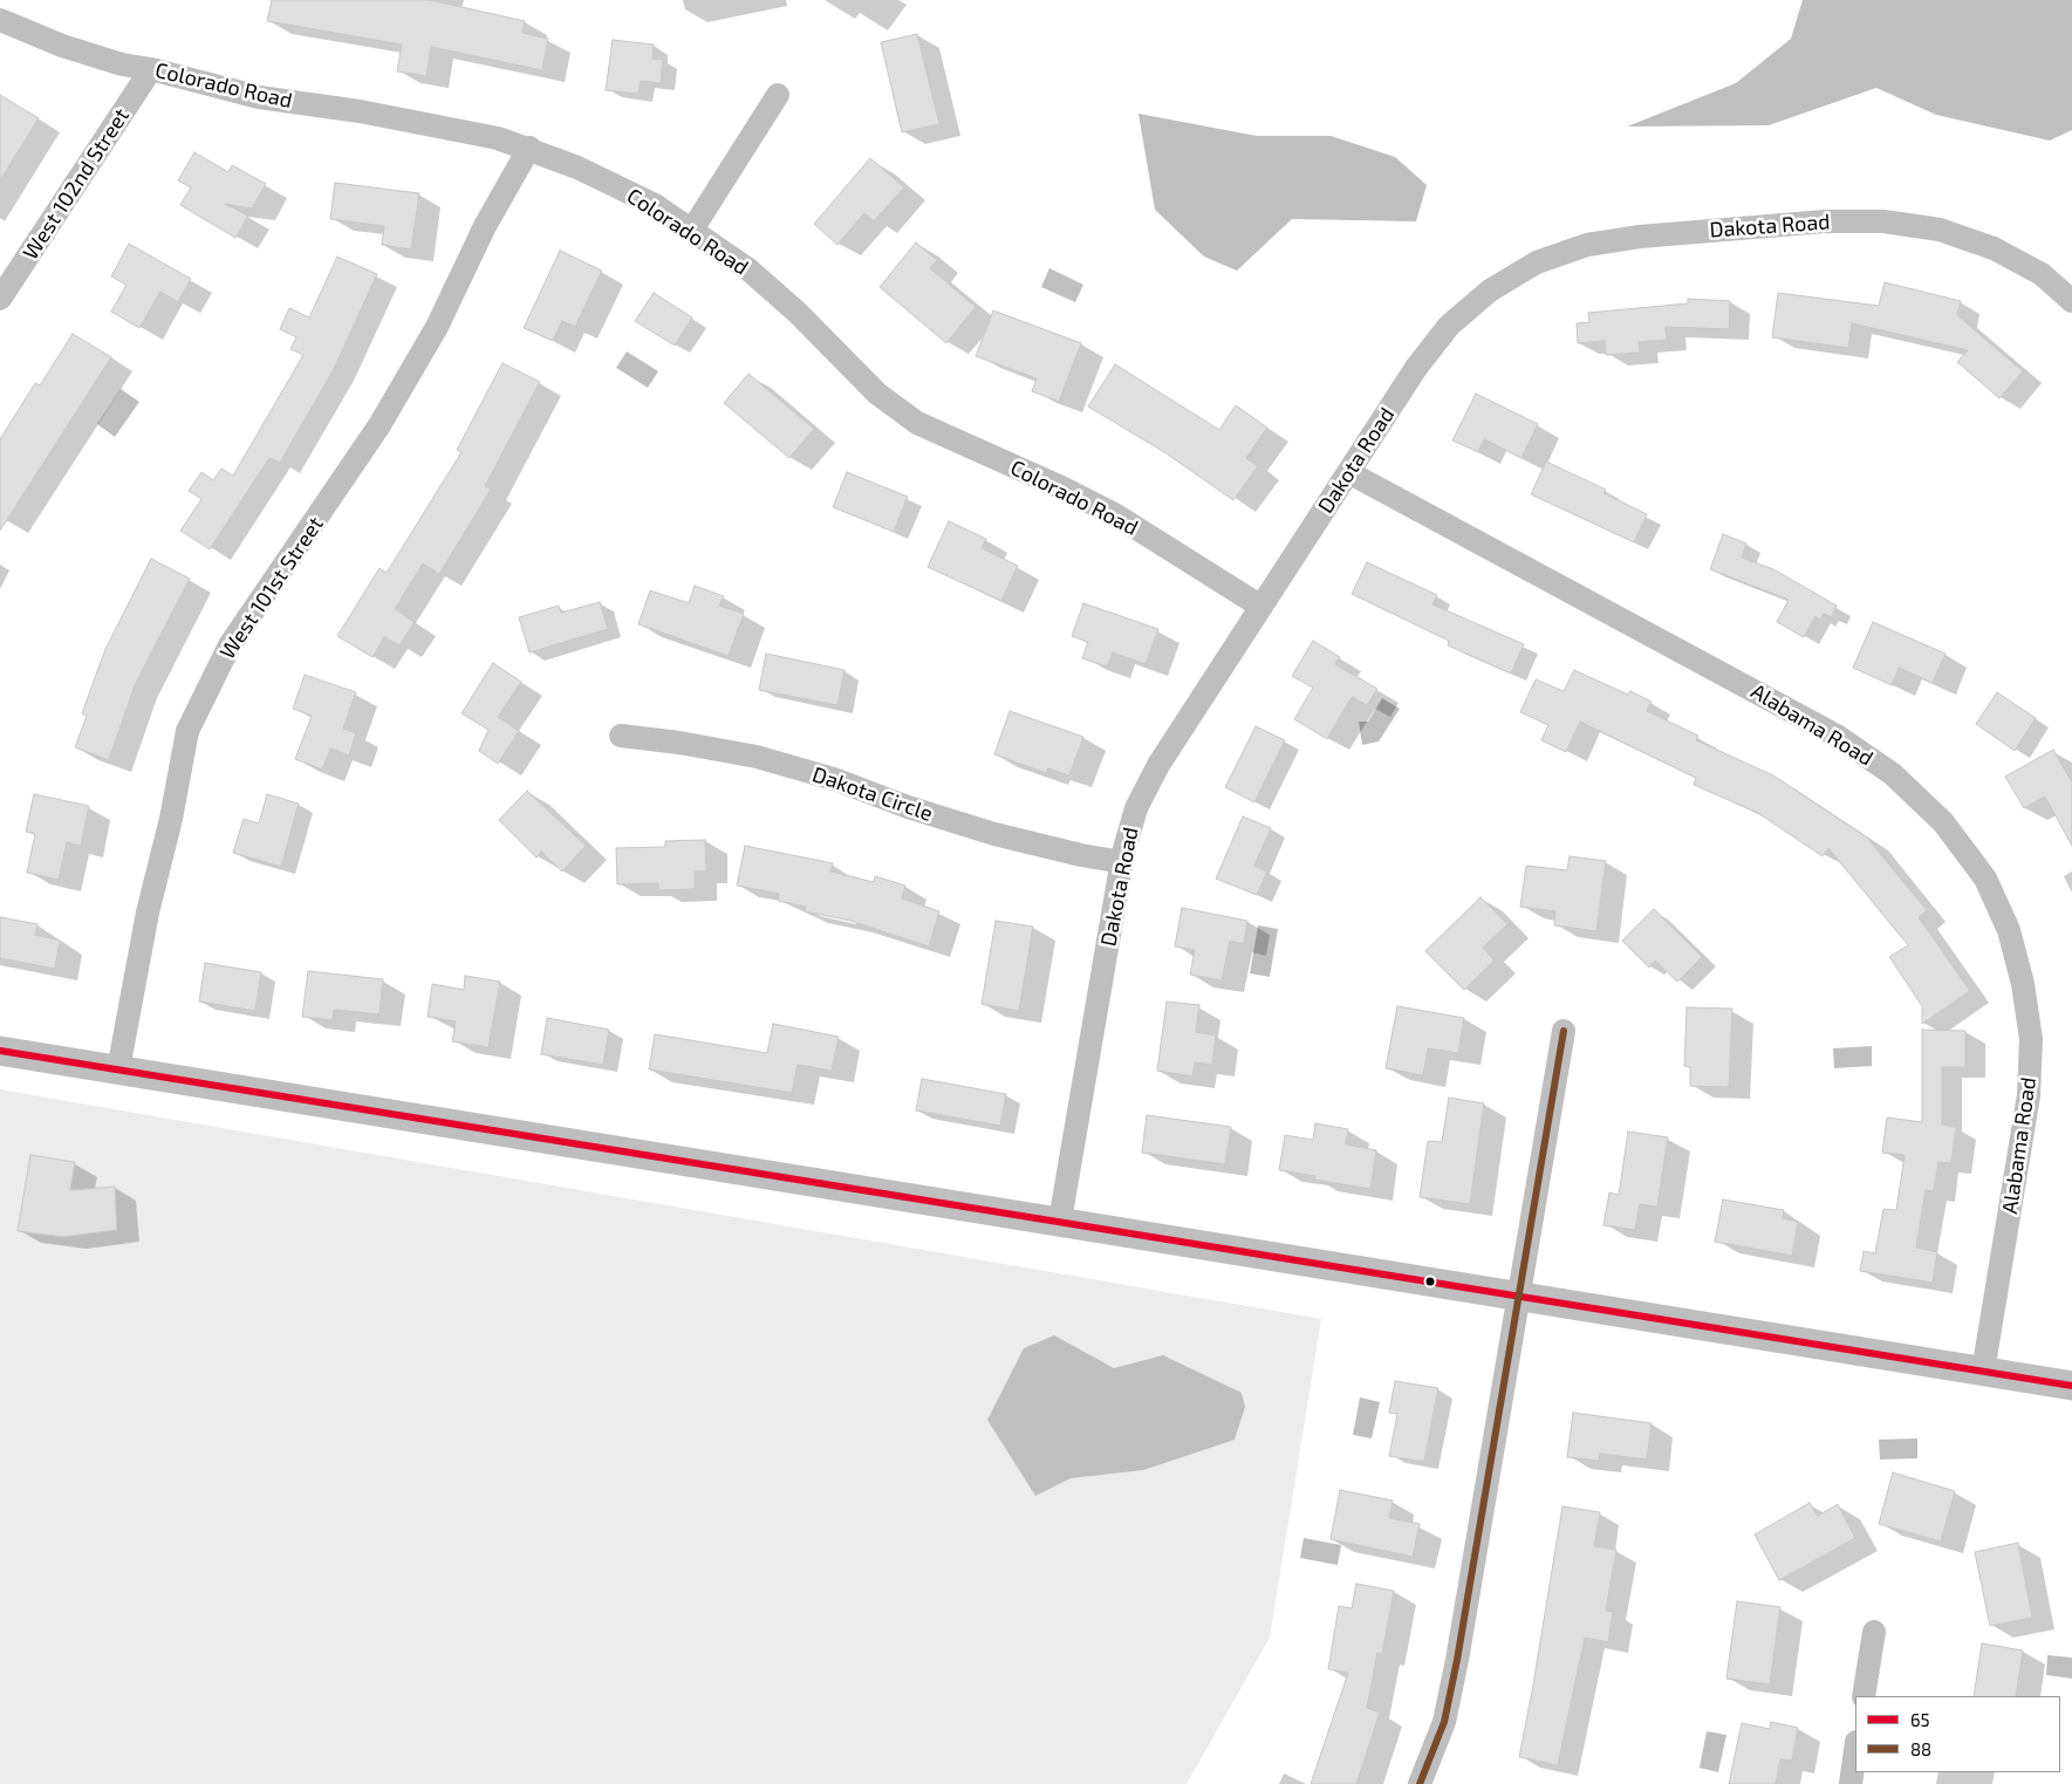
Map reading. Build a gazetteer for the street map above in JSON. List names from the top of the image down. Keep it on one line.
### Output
{"streets":{"street":["Colorado Road","West 102nd Street","Dakota Road","West 101st Street","Alabama Road","Dakota Circle"]},"crossings":[["Colorado Road","West 102nd Street"],["Colorado Road","Dakota Road"],["Colorado Road","West 101st Street"],["Dakota Road","Alabama Road"],["Dakota Road","Dakota Circle"]],"lines":["transit line 88","transit line 65"],"legend":["65","88"]}
